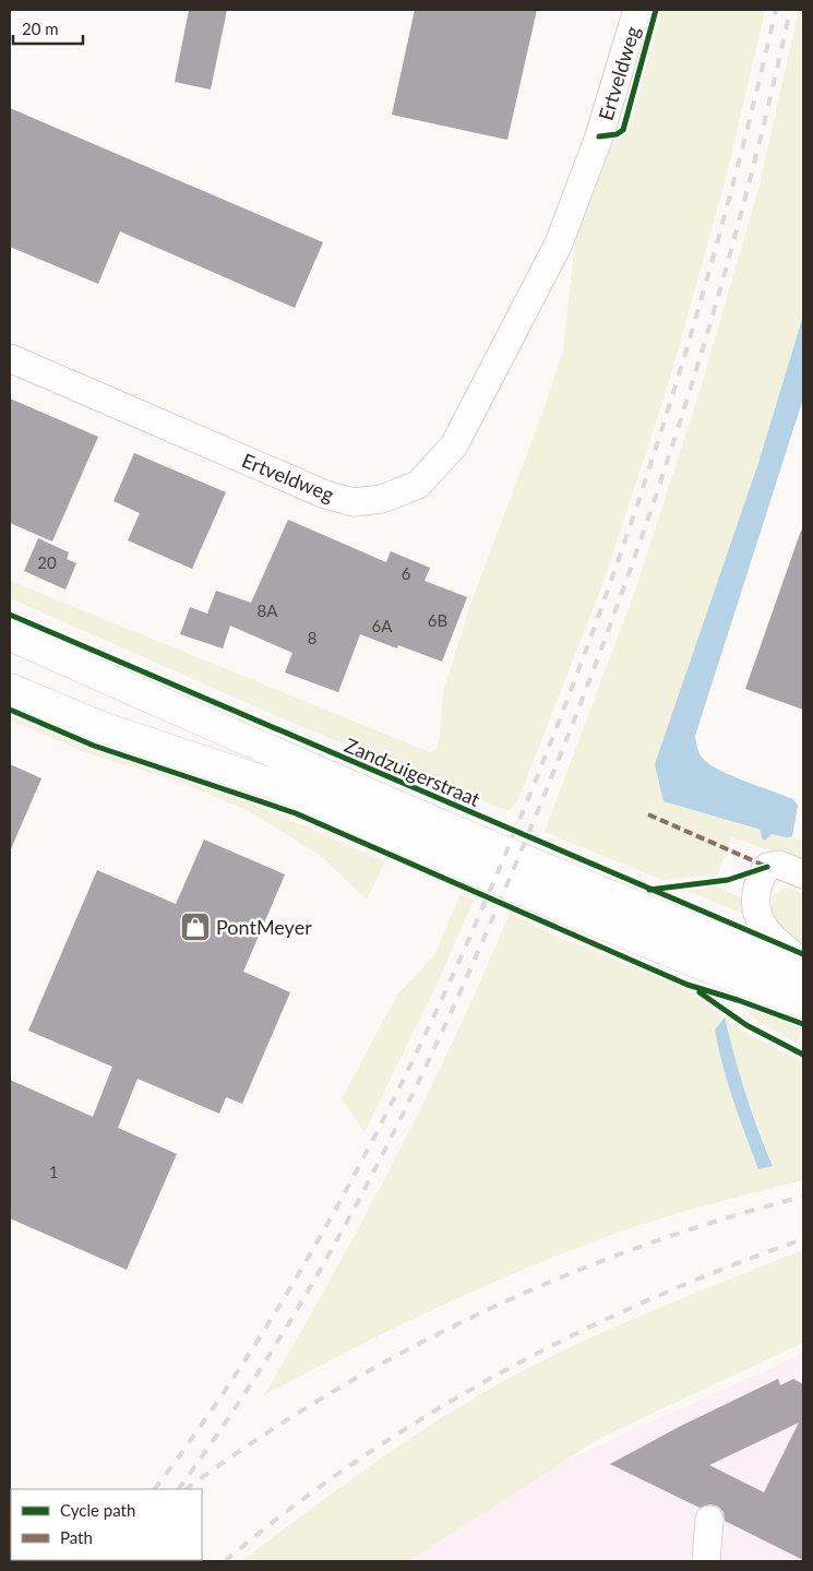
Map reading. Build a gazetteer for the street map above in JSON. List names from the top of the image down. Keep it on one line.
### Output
{"streets":{"main road":["Zandzuigerstraat"],"street":["Ertveldweg"]},"places":{"shop":["PontMeyer"]},"house_numbers":["20","6","8A","6B","6A","8","1"],"legend":["Cycle path","Path"],"scale_bar":"20 m"}
